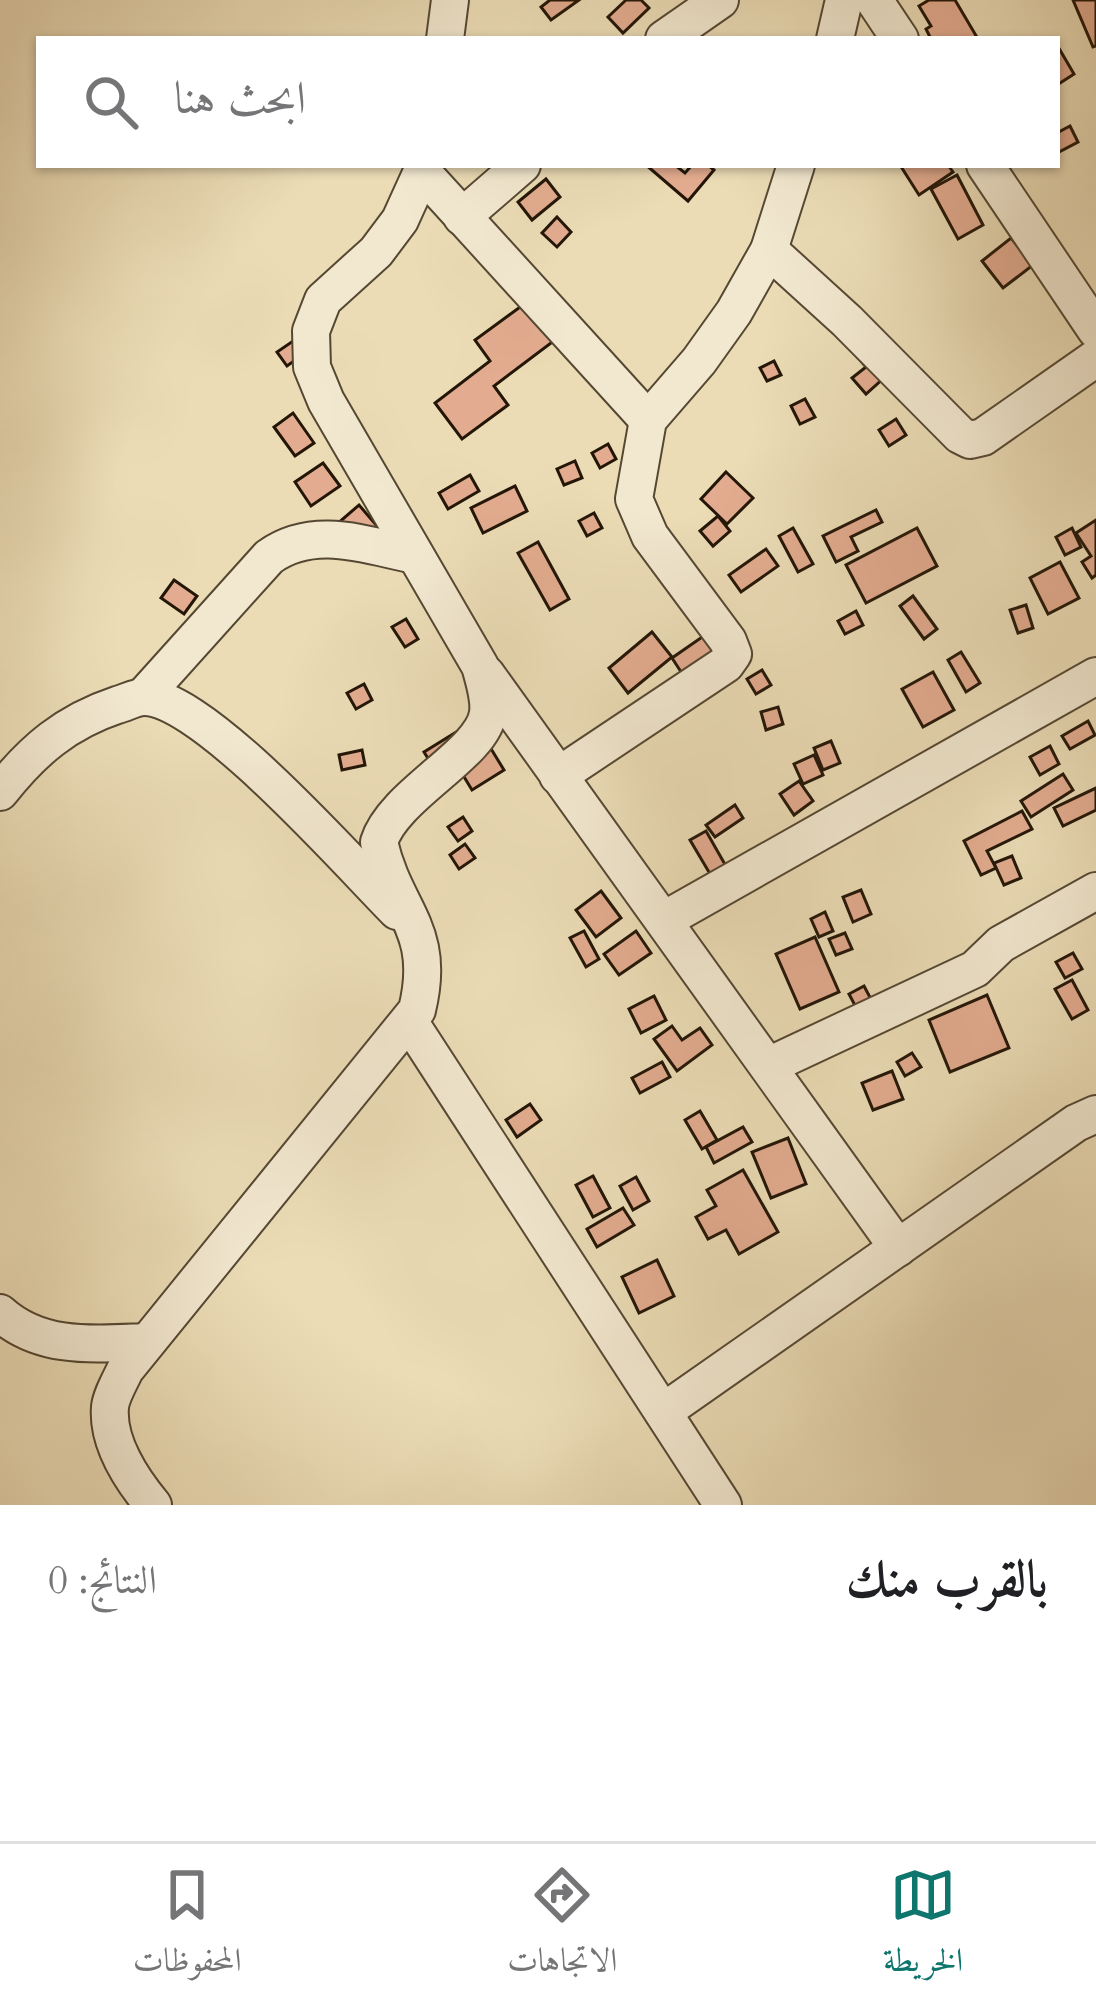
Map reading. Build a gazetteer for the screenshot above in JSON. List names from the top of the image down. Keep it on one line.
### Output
{"page":{"search":"ابحث هنا","heading":["بالقرب منك","النتائج: 0"],"nav":["الخريطة","الاتجاهات","المحفوظات"]}}
